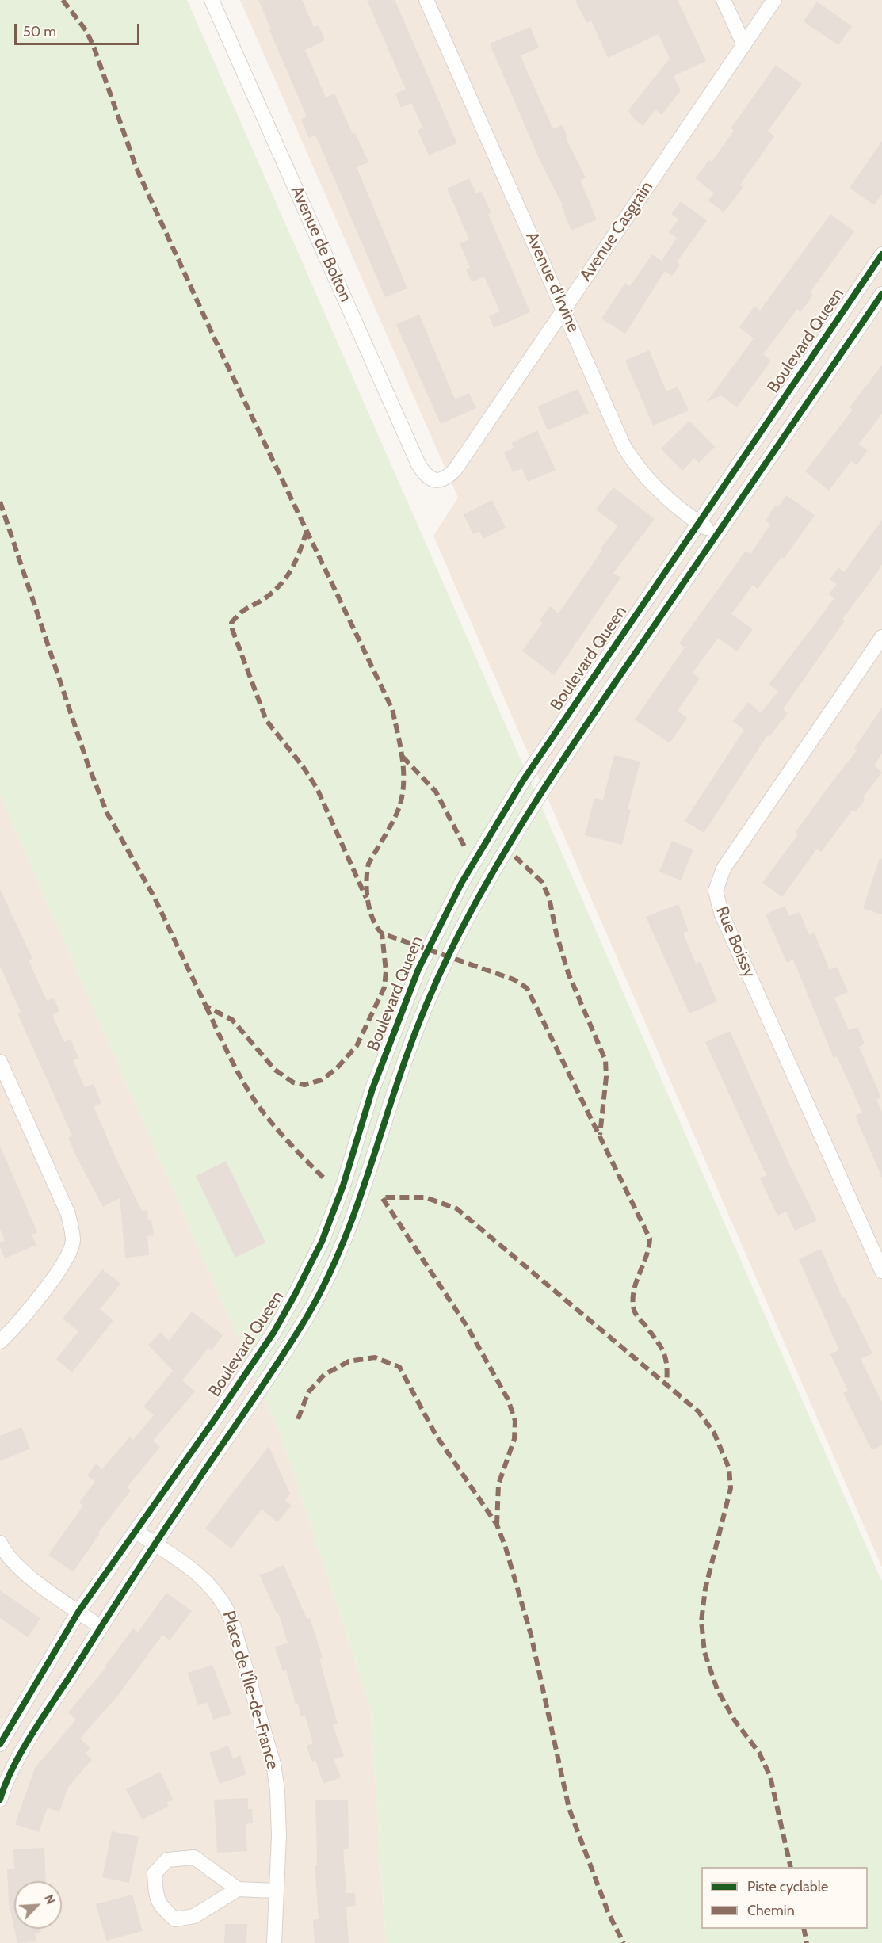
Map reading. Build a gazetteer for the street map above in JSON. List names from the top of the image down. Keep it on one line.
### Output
{"streets":{"street":["Avenue Casgrain","Avenue de Bolton","Avenue d'Irvine","Boulevard Queen","Rue Boissy","Place de l'Île-de-France"]},"crossings":[["Avenue Casgrain","Avenue de Bolton"],["Avenue Casgrain","Avenue d'Irvine"],["Avenue d'Irvine","Boulevard Queen"],["Boulevard Queen","Place de l'Île-de-France"]],"legend":["Piste cyclable","Chemin"],"scale_bar":"50 m","north":"top right"}
